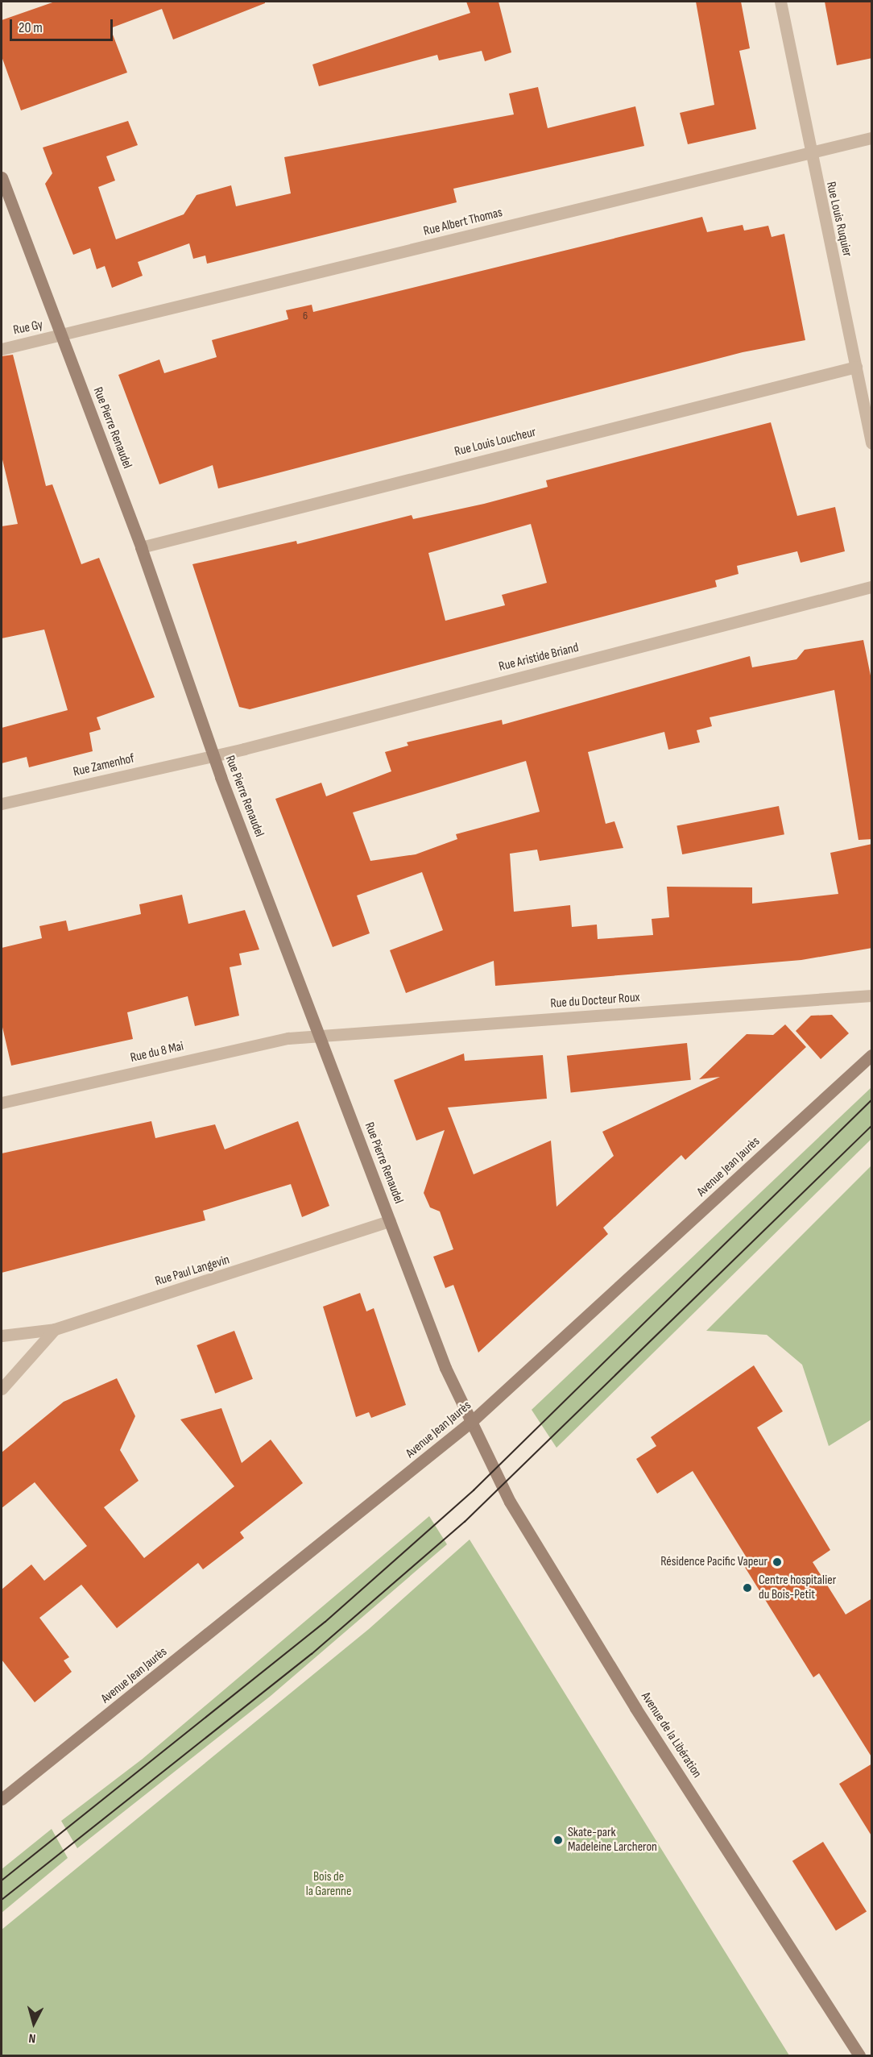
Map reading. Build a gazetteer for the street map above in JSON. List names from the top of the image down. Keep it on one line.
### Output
{"streets":{"street":["Rue Louis Ruquier","Rue Albert Thomas","Rue Gy","Rue Pierre Renaudel","Rue Louis Loucheur","Rue Aristide Briand","Rue Zamenhof","Rue du Docteur Roux","Rue du 8 Mai","Avenue Jean Jaurès","Rue Paul Langevin","Avenue de la Libération"]},"crossings":[["Rue Louis Ruquier","Rue Albert Thomas"],["Rue Louis Ruquier","Rue Louis Loucheur"],["Rue Albert Thomas","Rue Gy"],["Rue Albert Thomas","Rue Pierre Renaudel"],["Rue Gy","Rue Pierre Renaudel"],["Rue Pierre Renaudel","Rue Louis Loucheur"],["Rue Pierre Renaudel","Rue Aristide Briand"],["Rue Pierre Renaudel","Rue Zamenhof"],["Rue Pierre Renaudel","Rue du Docteur Roux"],["Rue Pierre Renaudel","Rue du 8 Mai"],["Rue Pierre Renaudel","Avenue Jean Jaurès"],["Rue Pierre Renaudel","Rue Paul Langevin"],["Rue Pierre Renaudel","Avenue de la Libération"],["Rue Aristide Briand","Rue Zamenhof"],["Rue du Docteur Roux","Rue du 8 Mai"],["Avenue Jean Jaurès","Avenue de la Libération"]],"parks":["Bois de la Garenne"],"places":["Résidence Pacific Vapeur","Centre hospitalier du Bois-Petit","Skate-park Madeleine Larcheron"],"house_numbers":["6"],"scale_bar":"20 m","north":"bottom"}
